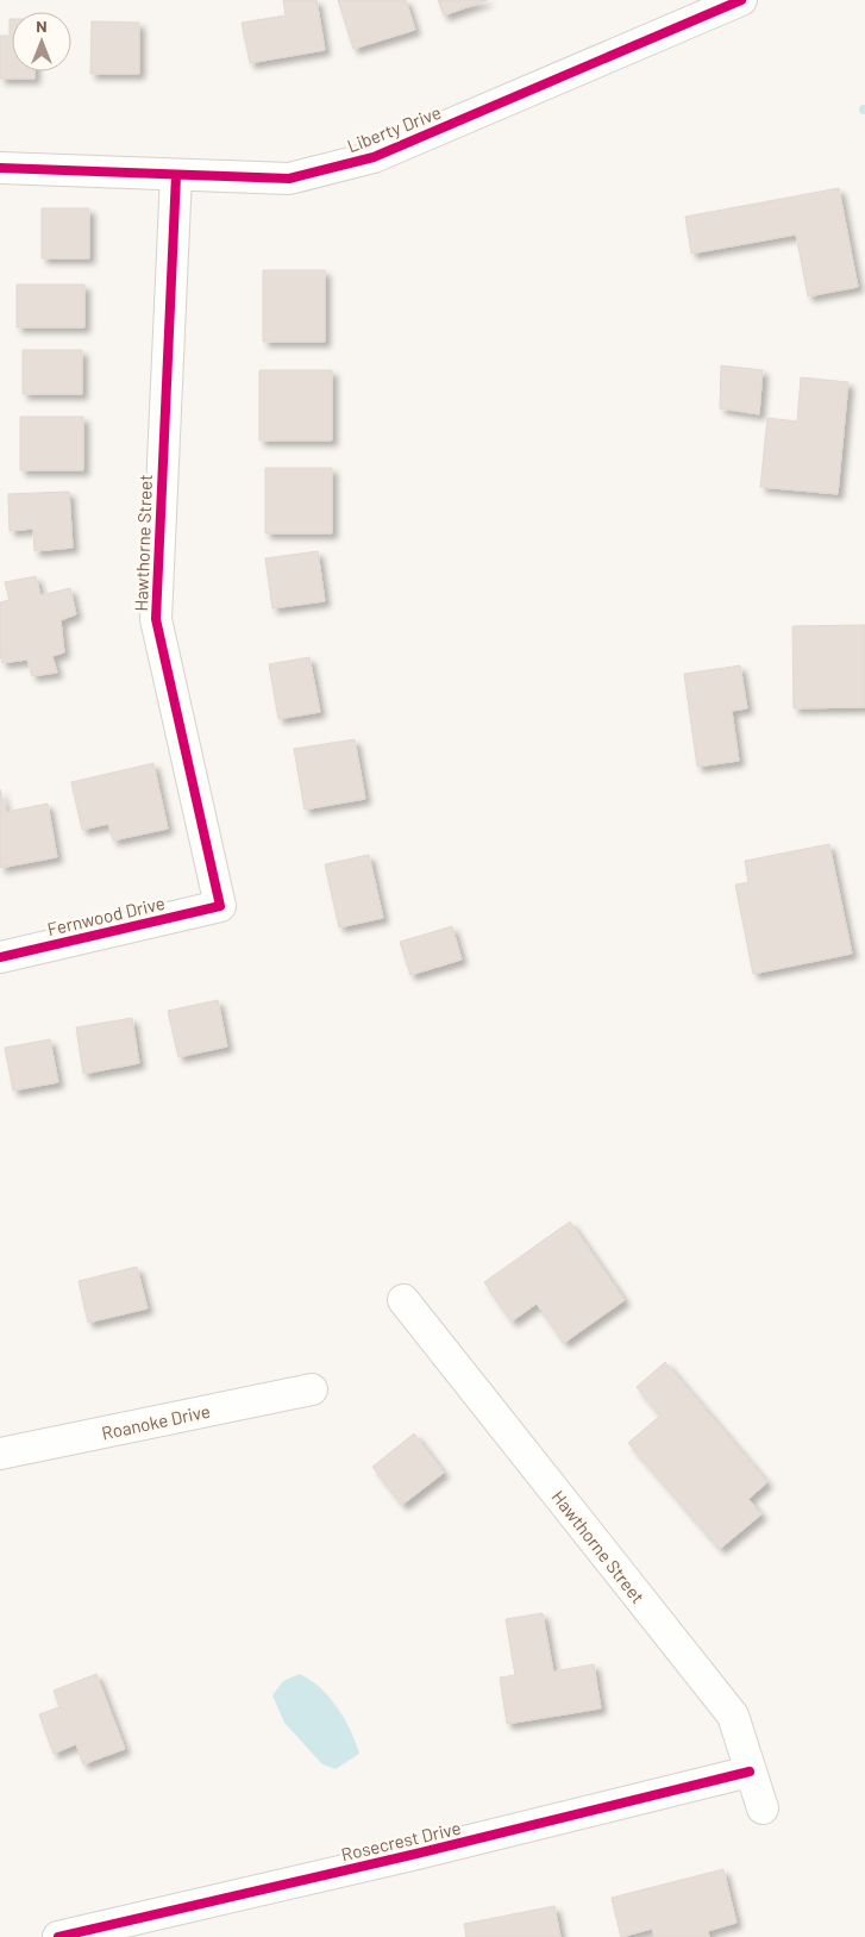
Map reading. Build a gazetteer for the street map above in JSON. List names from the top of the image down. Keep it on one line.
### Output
{"streets":{"street":["Liberty Drive","Hawthorne Street","Fernwood Drive","Roanoke Drive","Rosecrest Drive"]},"crossings":[["Liberty Drive","Hawthorne Street"],["Hawthorne Street","Fernwood Drive"],["Hawthorne Street","Rosecrest Drive"]],"north":"top"}
